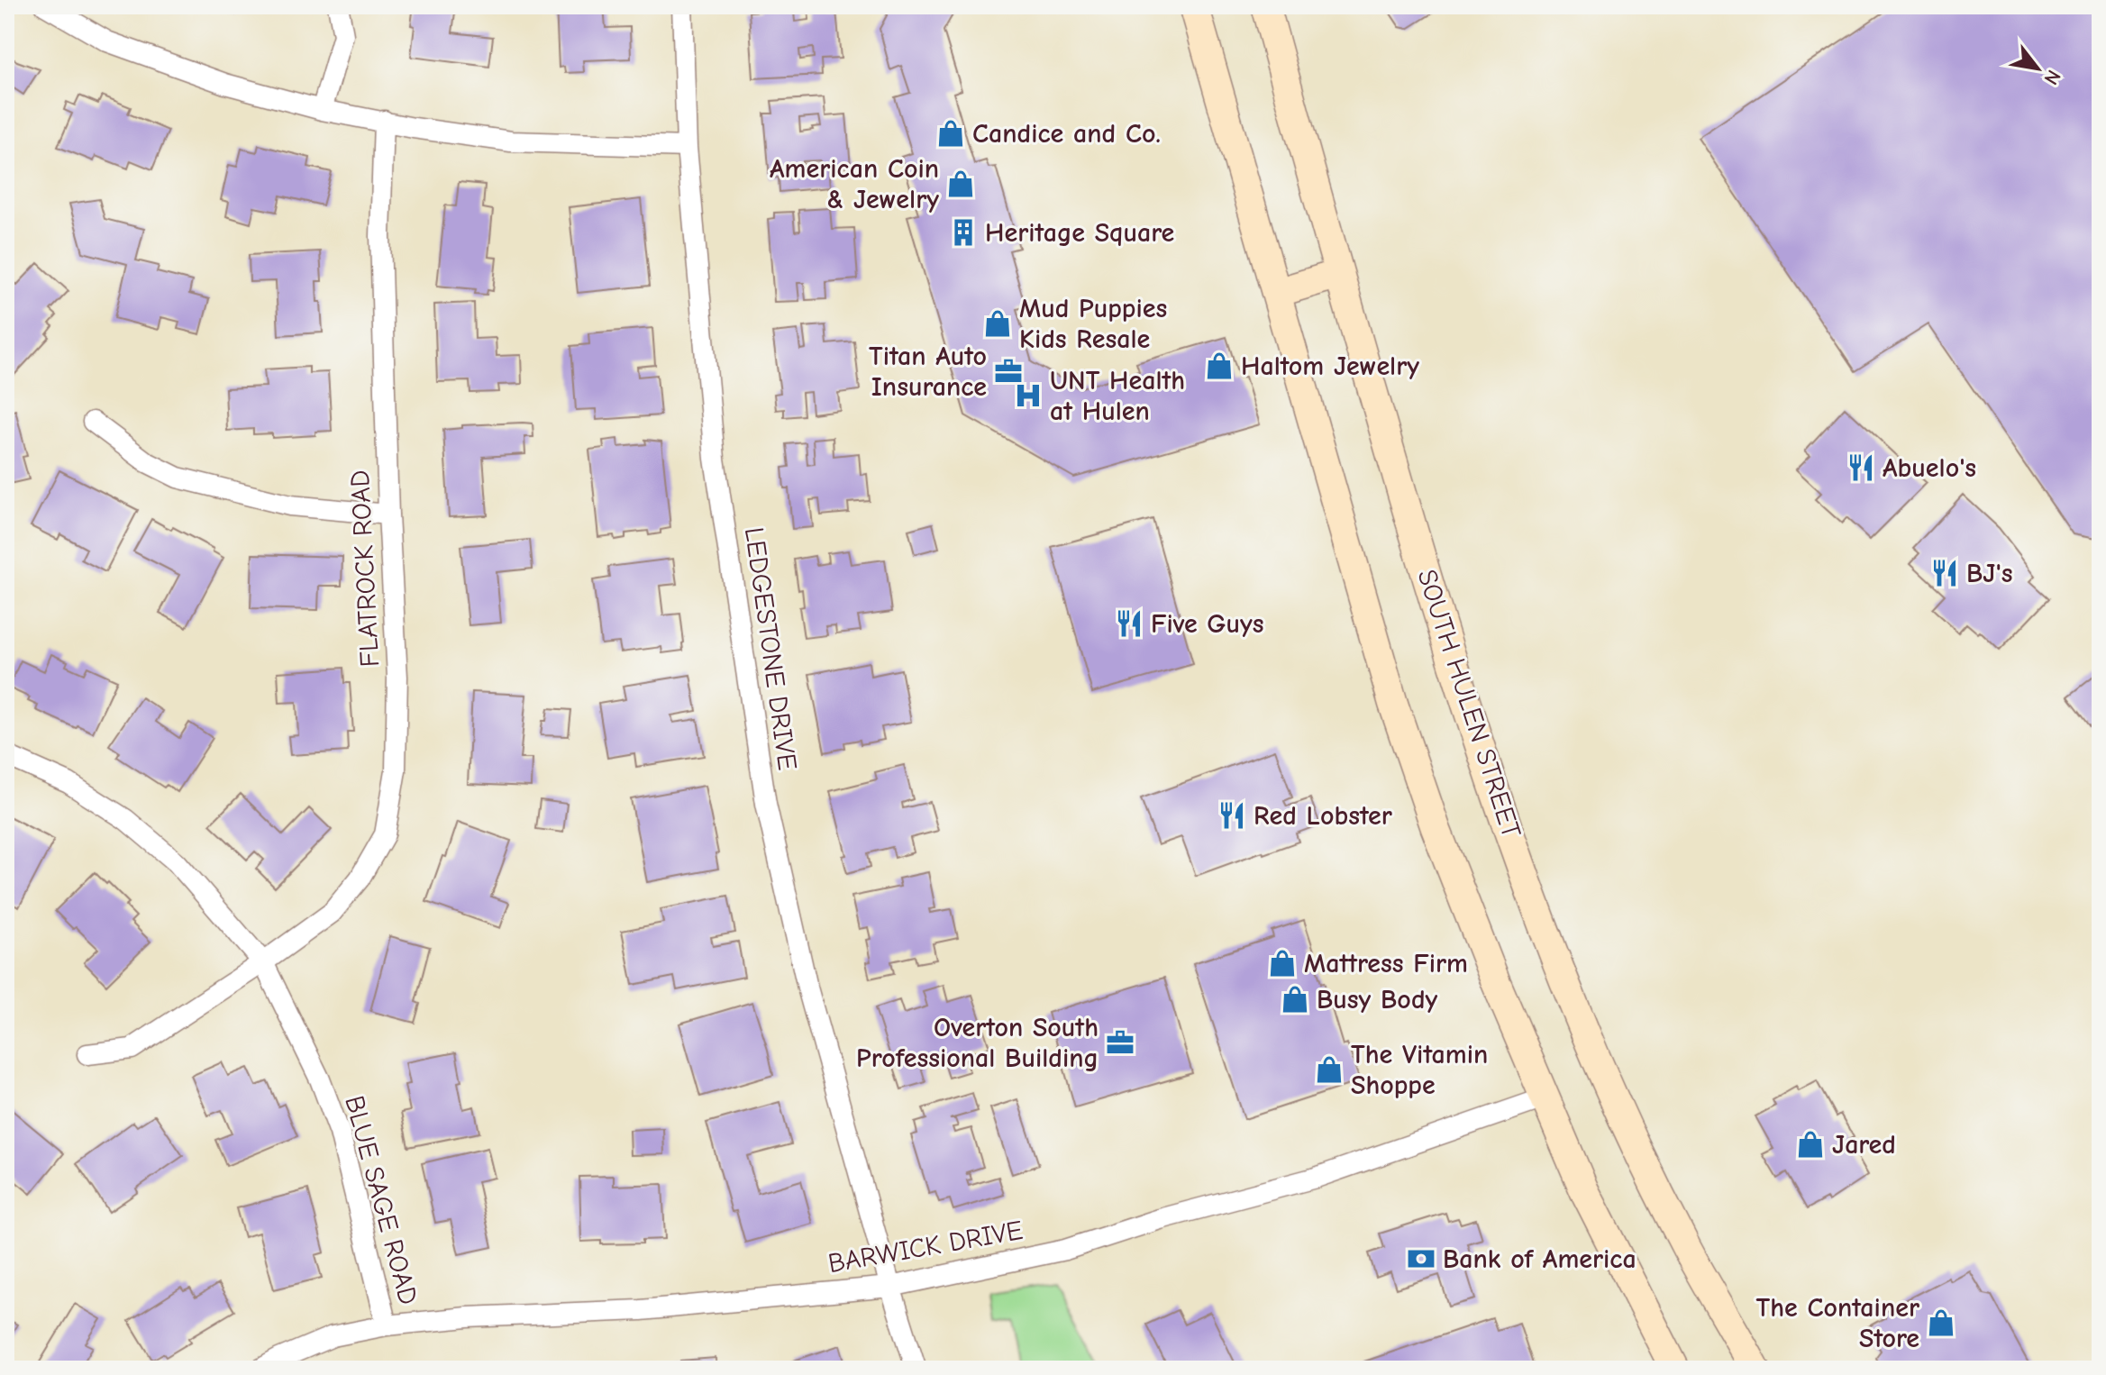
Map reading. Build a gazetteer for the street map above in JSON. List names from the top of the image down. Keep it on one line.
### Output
{"streets":{"main road":["SOUTH HULEN STREET"],"street":["FLATROCK ROAD","LEDGESTONE DRIVE","BLUE SAGE ROAD","BARWICK DRIVE"]},"crossings":[["FLATROCK ROAD","BLUE SAGE ROAD"],["LEDGESTONE DRIVE","BARWICK DRIVE"],["BLUE SAGE ROAD","BARWICK DRIVE"]],"places":{"shop":["Candice and Co.","American Coin & Jewelry","Mud Puppies Kids Resale","Haltom Jewelry","Mattress Firm","Busy Body","The Vitamin Shoppe","Jared","The Container Store"],"building":["Heritage Square"],"office":["Titan Auto Insurance","Overton South Professional Building"],"hospital":["UNT Health at Hulen"],"restaurant":["Abuelo's","BJ's","Five Guys","Red Lobster"],"bank":["Bank of America"]},"north":"bottom right"}
